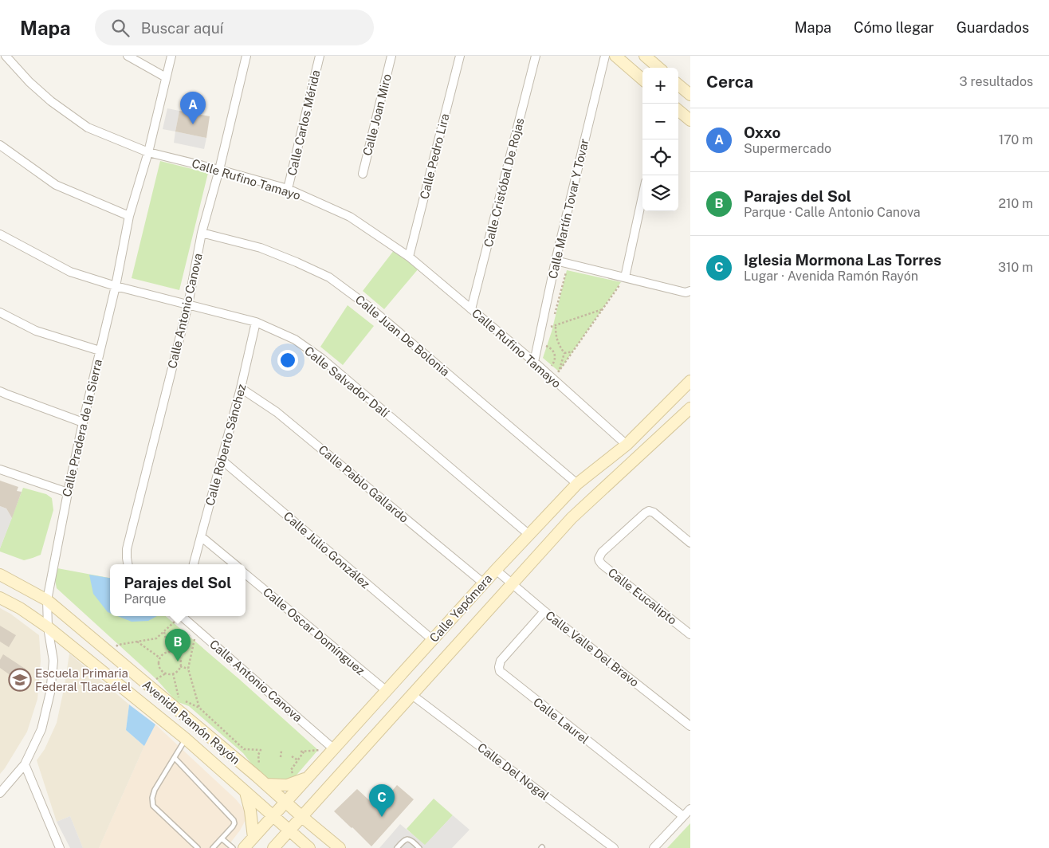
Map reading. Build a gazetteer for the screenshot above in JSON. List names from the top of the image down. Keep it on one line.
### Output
{"streets":{"main road":["Calle Yepómera","Avenida Ramón Rayón"],"street":["Calle Joan Miro","Calle Carlos Mérida","Calle Pedro Lira","Calle Rufino Tamayo","Calle Cristóbal De Rojas","Calle Martín Tovar Y Tovar","Calle Antonio Canova","Calle Juan De Bolonia","Calle Salvador Dalí","Calle Pradera de la Sierra","Calle Roberto Sánchez","Calle Pablo Gallardo","Calle Julio González","Calle Eucalipto","Calle Oscar Domínguez","Calle Valle Del Bravo","Calle Laurel","Calle Del Nogal"]},"crossings":[["Calle Carlos Mérida","Calle Rufino Tamayo"],["Calle Pedro Lira","Calle Rufino Tamayo"],["Calle Rufino Tamayo","Calle Cristóbal De Rojas"],["Calle Rufino Tamayo","Calle Martín Tovar Y Tovar"],["Calle Rufino Tamayo","Calle Antonio Canova"],["Calle Rufino Tamayo","Calle Pradera de la Sierra"],["Calle Rufino Tamayo","Calle Yepómera"],["Calle Antonio Canova","Calle Juan De Bolonia"],["Calle Antonio Canova","Calle Salvador Dalí"],["Calle Antonio Canova","Calle Yepómera"],["Calle Juan De Bolonia","Calle Yepómera"],["Calle Salvador Dalí","Calle Pradera de la Sierra"],["Calle Salvador Dalí","Calle Roberto Sánchez"],["Calle Salvador Dalí","Calle Yepómera"],["Calle Pradera de la Sierra","Avenida Ramón Rayón"],["Calle Roberto Sánchez","Calle Pablo Gallardo"],["Calle Roberto Sánchez","Calle Julio González"],["Calle Pablo Gallardo","Calle Yepómera"],["Calle Julio González","Calle Yepómera"],["Calle Yepómera","Calle Oscar Domínguez"],["Calle Yepómera","Calle Valle Del Bravo"],["Calle Yepómera","Avenida Ramón Rayón"],["Calle Yepómera","Calle Del Nogal"],["Calle Valle Del Bravo","Calle Laurel"]],"places":{"school or university":["Escuela Primaria Federal Tlacaélel"]},"page":{"header":"Mapa","search":"Buscar aquí","nav":["Mapa","Cómo llegar","Guardados"],"heading":["Cerca","3 resultados"],"map_buttons":["+","−"],"pins":["A","B","C"],"list":[{"mark":"A","name":"Oxxo","note":"Supermercado","value":"170 m"},{"mark":"B","name":"Parajes del Sol","note":"Parque · Calle Antonio Canova","value":"210 m"},{"mark":"C","name":"Iglesia Mormona Las Torres","note":"Lugar · Avenida Ramón Rayón","value":"310 m"}],"popup":["Parajes del Sol","Parque"]}}
